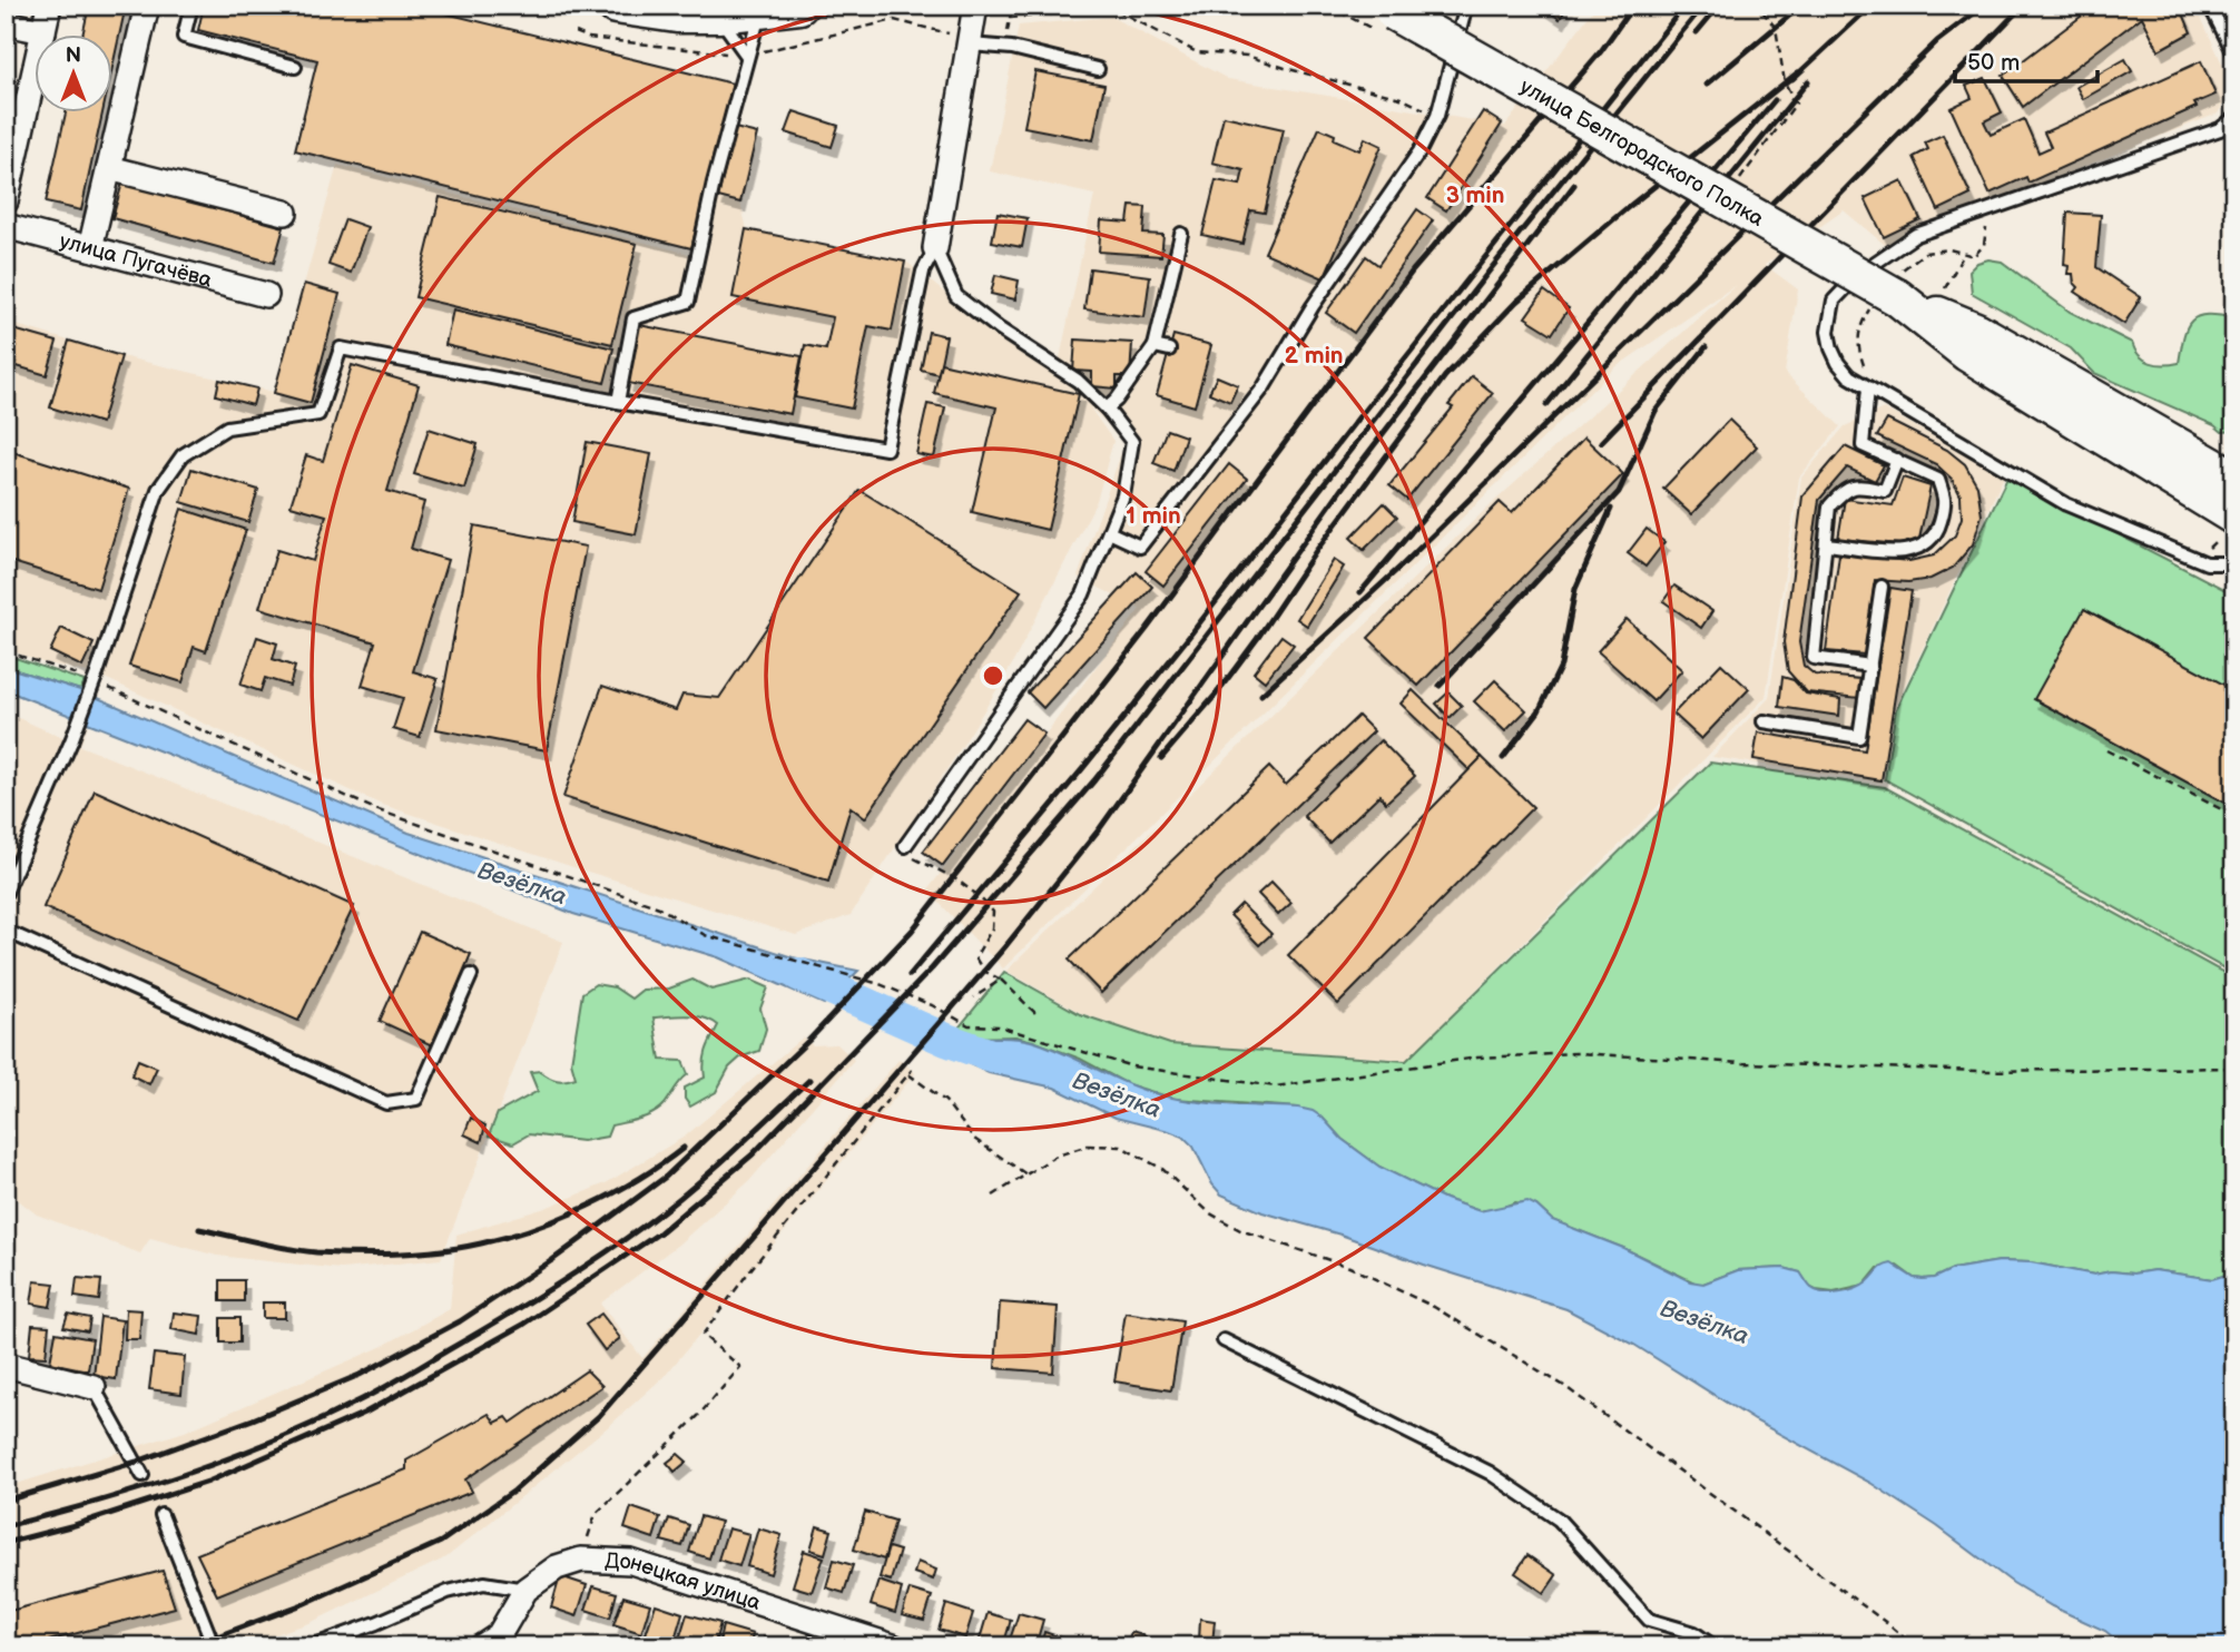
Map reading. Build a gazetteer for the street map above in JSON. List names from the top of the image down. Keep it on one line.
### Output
{"streets":{"main road":["улица Белгородского Полка"],"street":["улица Пугачёва","Донецкая улица"]},"water":["Везёлка"],"scale_bar":"50 m","north":"top","rings":["3 min","2 min","1 min"]}
